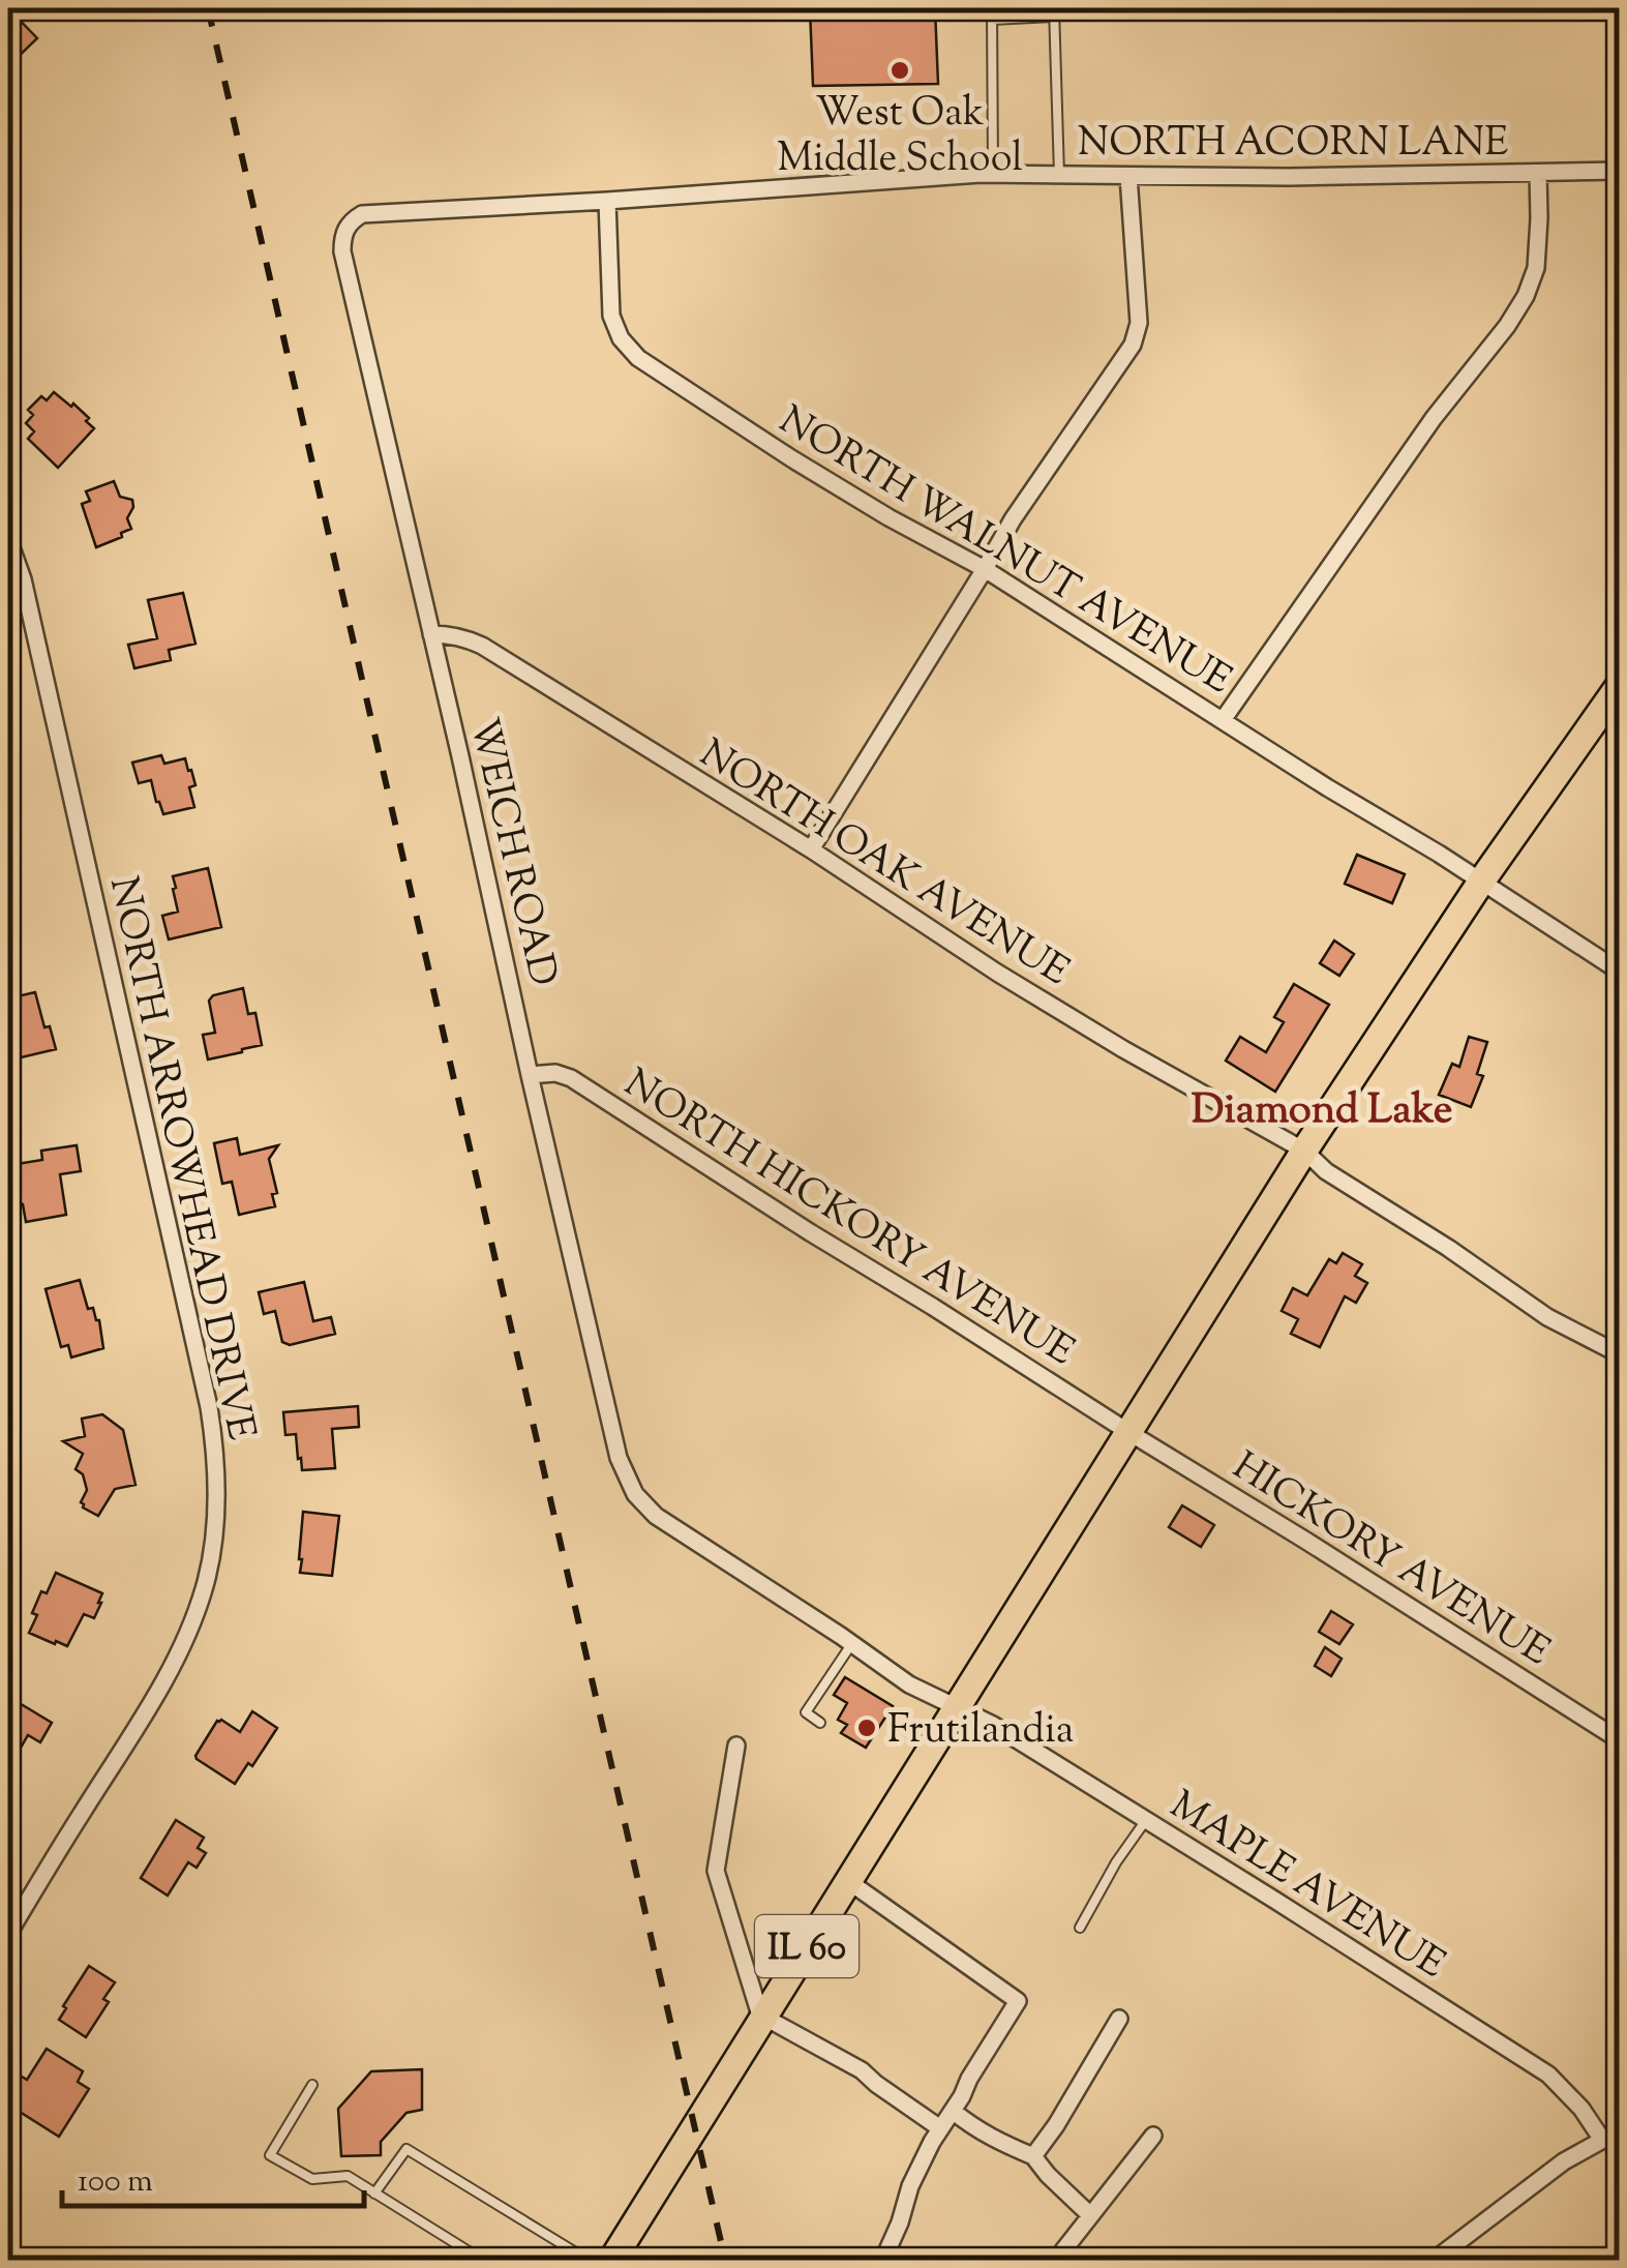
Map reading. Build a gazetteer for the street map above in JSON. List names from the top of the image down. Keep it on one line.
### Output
{"streets":{"main road":["IL 60"],"street":["NORTH ACORN LANE","NORTH WALNUT AVENUE","WEICH ROAD","NORTH OAK AVENUE","NORTH ARROWHEAD DRIVE","NORTH HICKORY AVENUE","HICKORY AVENUE","MAPLE AVENUE"]},"crossings":[["NORTH ACORN LANE","NORTH WALNUT AVENUE"],["NORTH ACORN LANE","WEICH ROAD"],["NORTH WALNUT AVENUE","IL 60"],["WEICH ROAD","NORTH OAK AVENUE"],["WEICH ROAD","NORTH HICKORY AVENUE"],["WEICH ROAD","MAPLE AVENUE"],["NORTH OAK AVENUE","IL 60"],["NORTH HICKORY AVENUE","HICKORY AVENUE"],["NORTH HICKORY AVENUE","IL 60"],["HICKORY AVENUE","IL 60"],["MAPLE AVENUE","IL 60"]],"districts":["Diamond Lake"],"places":["West Oak Middle School","Frutilandia"],"scale_bar":"100 m"}
